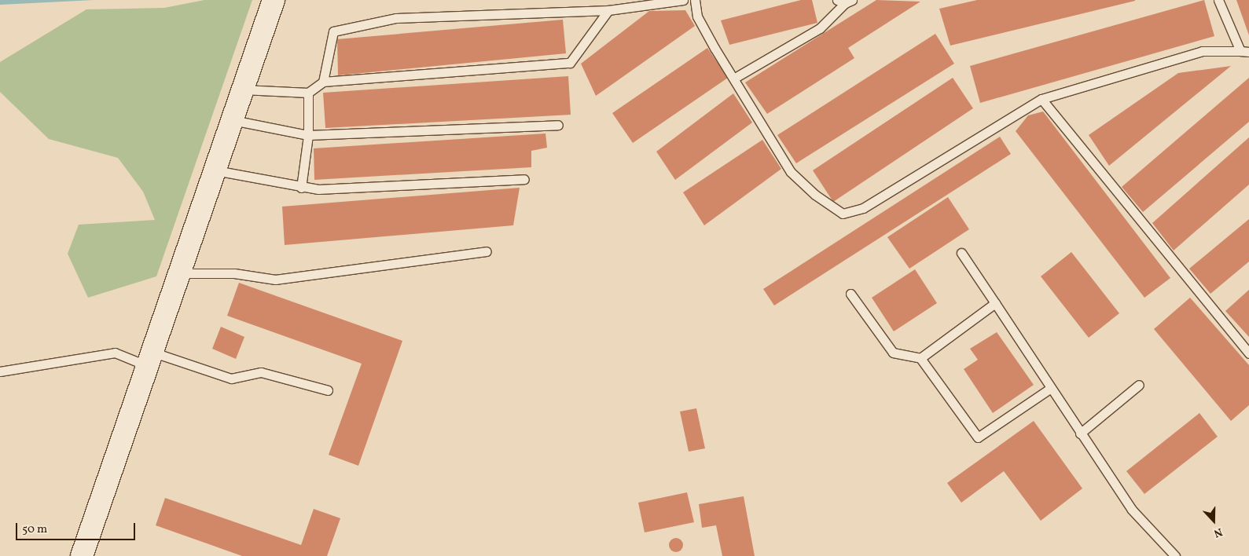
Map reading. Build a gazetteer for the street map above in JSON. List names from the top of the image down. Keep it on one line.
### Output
{"scale_bar":"50 m","north":"bottom"}
